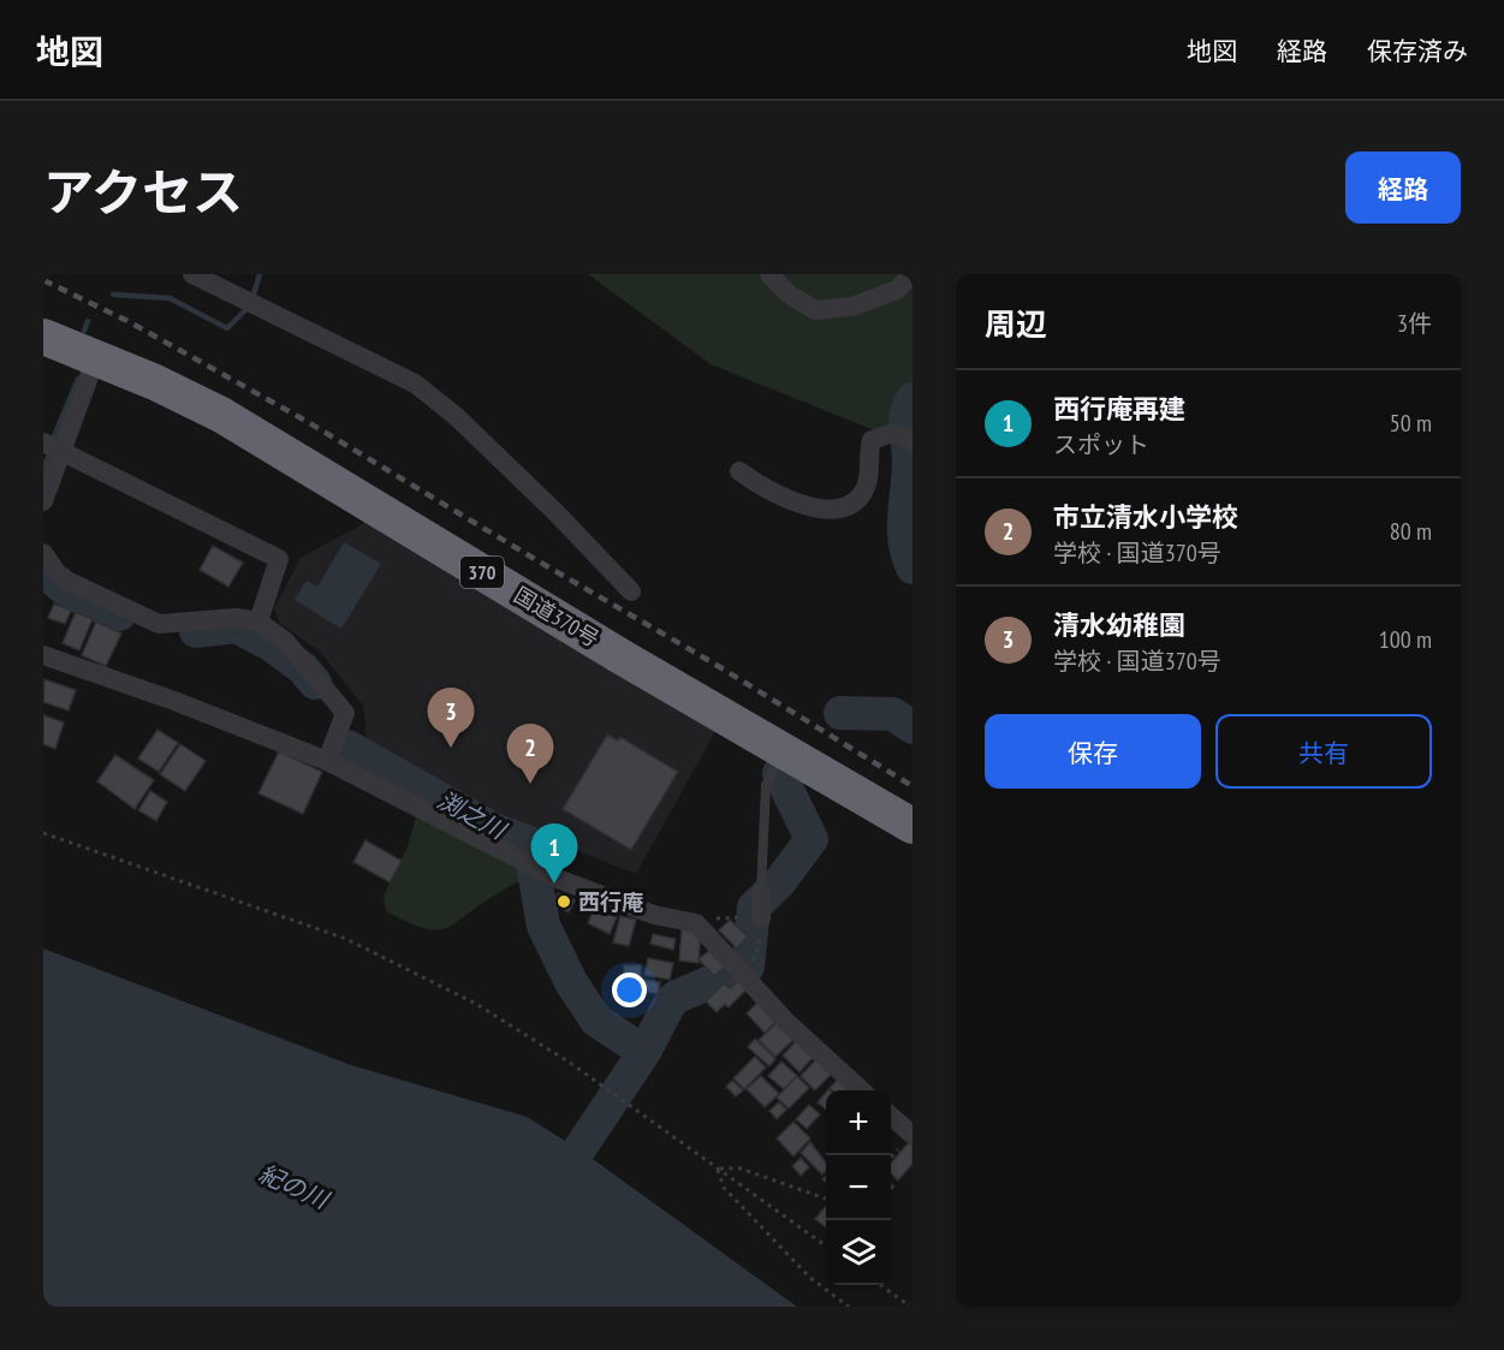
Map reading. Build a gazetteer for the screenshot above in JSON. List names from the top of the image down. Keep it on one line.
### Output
{"streets":{"highway":["370","国道370号"]},"water":["渕之川","紀の川"],"places":["西行庵"],"page":{"header":"地図","nav":["地図","経路","保存済み"],"title":"アクセス","buttons":["経路",["保存","共有"]],"heading":["周辺","3件"],"list":[{"mark":"1","name":"西行庵再建","note":"スポット","value":"50 m"},{"mark":"2","name":"市立清水小学校","note":"学校 · 国道370号","value":"80 m"},{"mark":"3","name":"清水幼稚園","note":"学校 · 国道370号","value":"100 m"}],"pins":["3","2","1"],"map_buttons":["+","−"]}}
